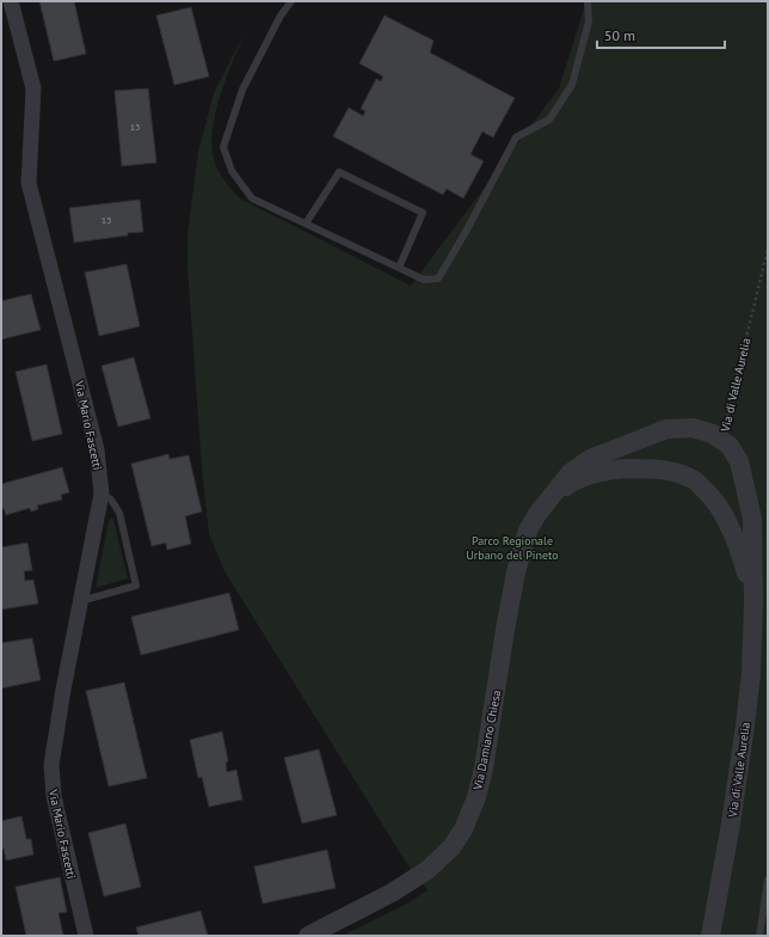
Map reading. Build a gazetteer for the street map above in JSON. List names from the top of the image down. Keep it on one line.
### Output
{"streets":{"street":["Via di Valle Aurelia","Via Mario Fascetti","Via Damiano Chiesa"]},"crossings":[["Via di Valle Aurelia","Via Damiano Chiesa"]],"parks":["Parco Regionale Urbano del Pineto"],"house_numbers":["13","13"],"scale_bar":"50 m"}
